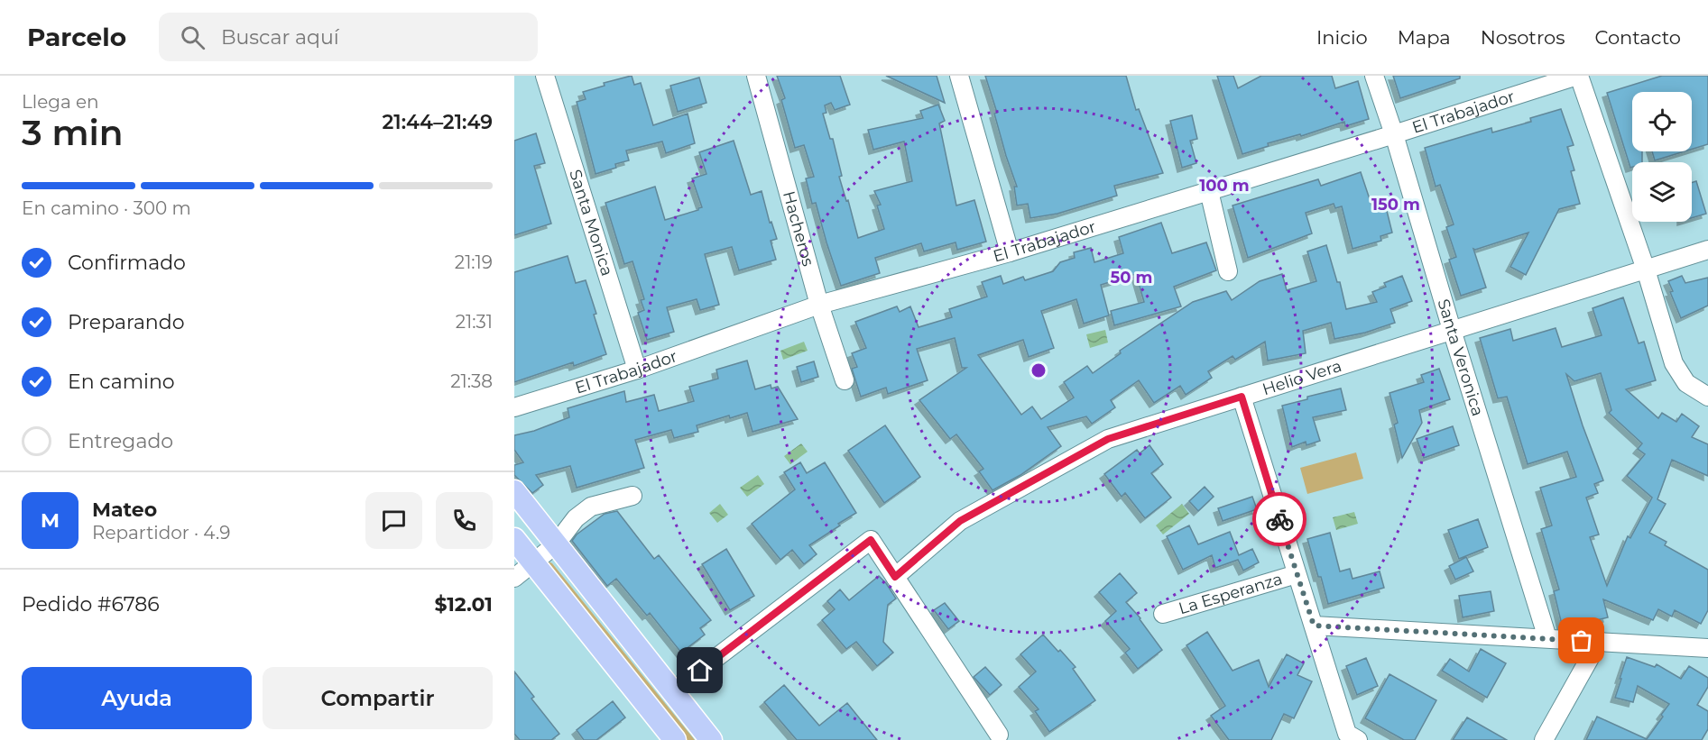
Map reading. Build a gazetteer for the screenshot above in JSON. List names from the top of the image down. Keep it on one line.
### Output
{"streets":{"street":["El Trabajador","Santa Monica","Hacheros","Santa Veronica","Helio Vera","La Esperanza"]},"crossings":[["El Trabajador","Santa Monica"],["El Trabajador","Hacheros"],["El Trabajador","Santa Veronica"],["Santa Veronica","Helio Vera"]],"page":{"header":"Parcelo","search":"Buscar aquí","nav":["Inicio","Mapa","Nosotros","Contacto"],"heading":["3 min","Llega en","21:44–21:49"],"panel":["Mateo","Repartidor · 4.9","Pedido #6786","$12.01"],"bar":"En camino · 300 m","list":[["Confirmado","21:19"],["Preparando","21:31"],["En camino","21:38"],"Entregado"],"round":"M","buttons":["Ayuda","Compartir"]},"rings":["100 m","150 m","50 m"]}
